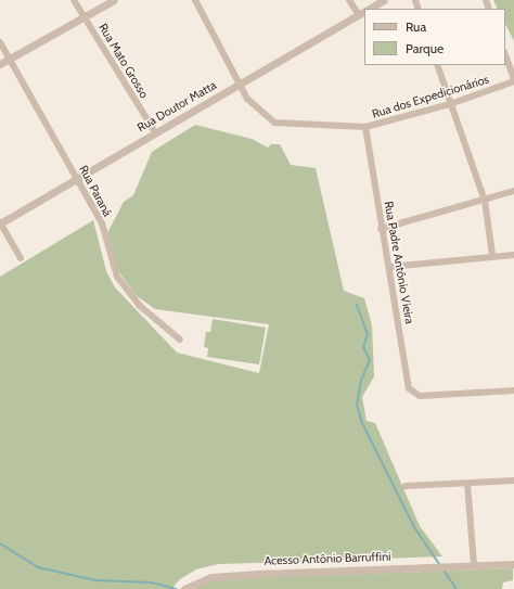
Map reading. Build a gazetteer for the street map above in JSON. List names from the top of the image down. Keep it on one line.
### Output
{"streets":{"street":["Rua Mato Grosso","Rua dos Expedicionários","Rua Doutor Matta","Rua Paraná","Rua Padre Antônio Vieira","Acesso Antônio Barruffini"]},"crossings":[["Rua Mato Grosso","Rua Doutor Matta"],["Rua dos Expedicionários","Rua Doutor Matta"],["Rua dos Expedicionários","Rua Padre Antônio Vieira"],["Rua Doutor Matta","Rua Paraná"]],"legend":["Rua","Parque"]}
